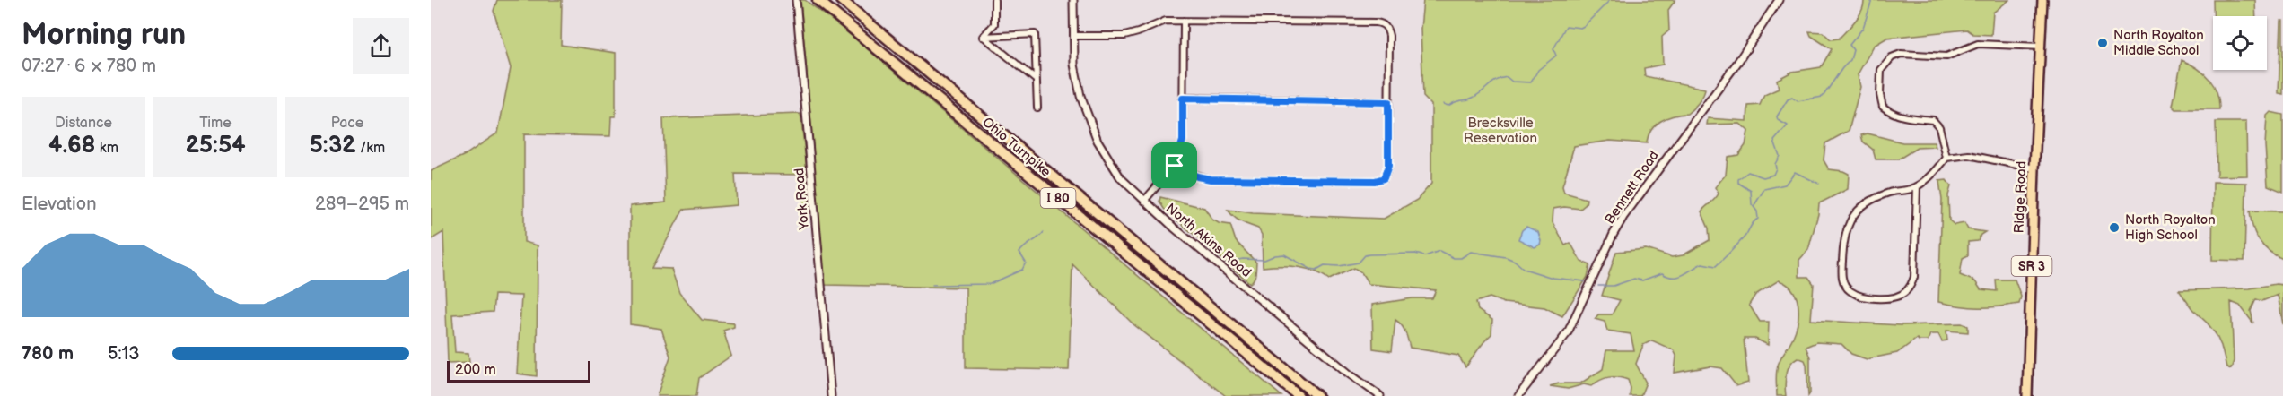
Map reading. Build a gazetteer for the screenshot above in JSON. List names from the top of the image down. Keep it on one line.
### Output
{"streets":{"highway":["Ohio Turnpike","I 80"],"main road":["Ridge Road","SR 3"],"street":["Bennett Road","York Road","North Akins Road"]},"parks":["Brecksville Reservation"],"places":["North Royalton Middle School","North Royalton High School"],"scale_bar":"200 m","page":{"heading":["Morning run","07:27 · 6 × 780 m"],"stats":[["Distance","4.68 km"],["Time","25:54"],["Pace","5:32 /km"]],"chart":["Elevation","289–295 m"],"list":[{"name":"780 m","note":"5:13"}],"scale":"200 m"}}
